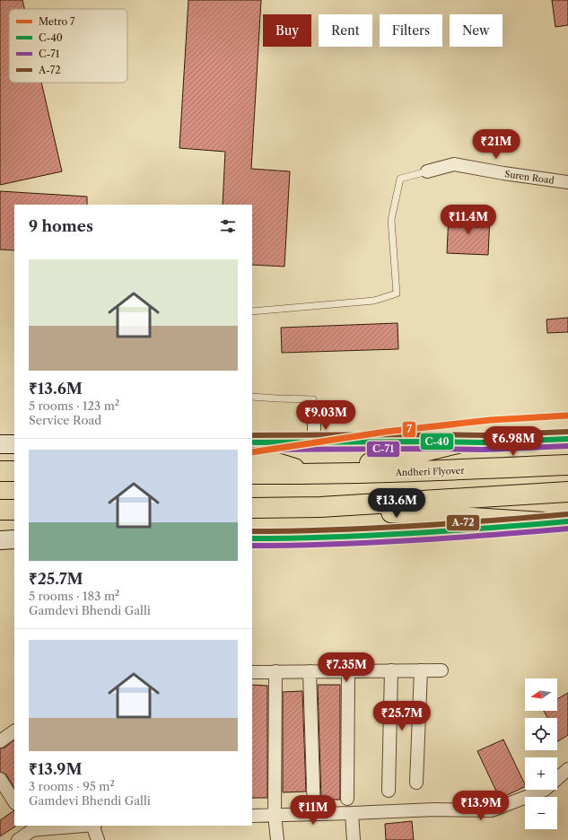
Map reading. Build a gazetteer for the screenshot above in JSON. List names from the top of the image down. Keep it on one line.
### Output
{"streets":{"highway":["Andheri Flyover"],"street":["Suren Road"]},"lines":["metro line 7","transit line A-72","transit line C-40","transit line C-71"],"legend":["Metro 7","C-40","C-71","A-72"],"north":"left","page":{"chip":["Buy","Rent","Filters","New"],"price":["₹21M","₹11.4M","₹9.03M","₹6.98M","₹13.6M","₹7.35M","₹25.7M","₹13.9M","₹11M"],"heading":"9 homes","list":[{"name":"₹13.6M","note":"5 rooms · 123 m² · Service Road"},{"name":"₹25.7M","note":"5 rooms · 183 m² · Gamdevi Bhendi Galli"},{"name":"₹13.9M","note":"3 rooms · 95 m² · Gamdevi Bhendi Galli"}],"map_buttons":["+","−"]}}
